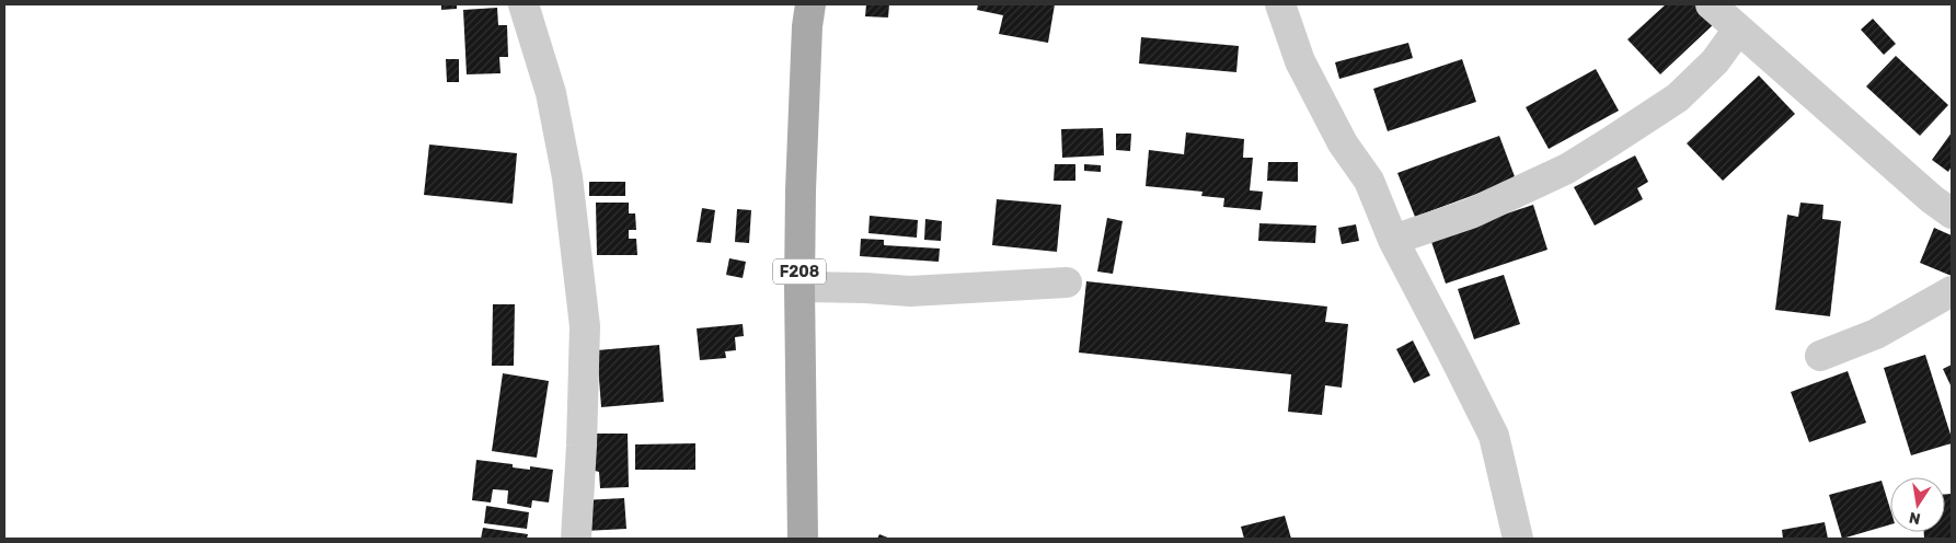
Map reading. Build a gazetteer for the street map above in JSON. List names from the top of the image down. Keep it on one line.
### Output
{"streets":{"main road":["F208"]},"north":"bottom"}
